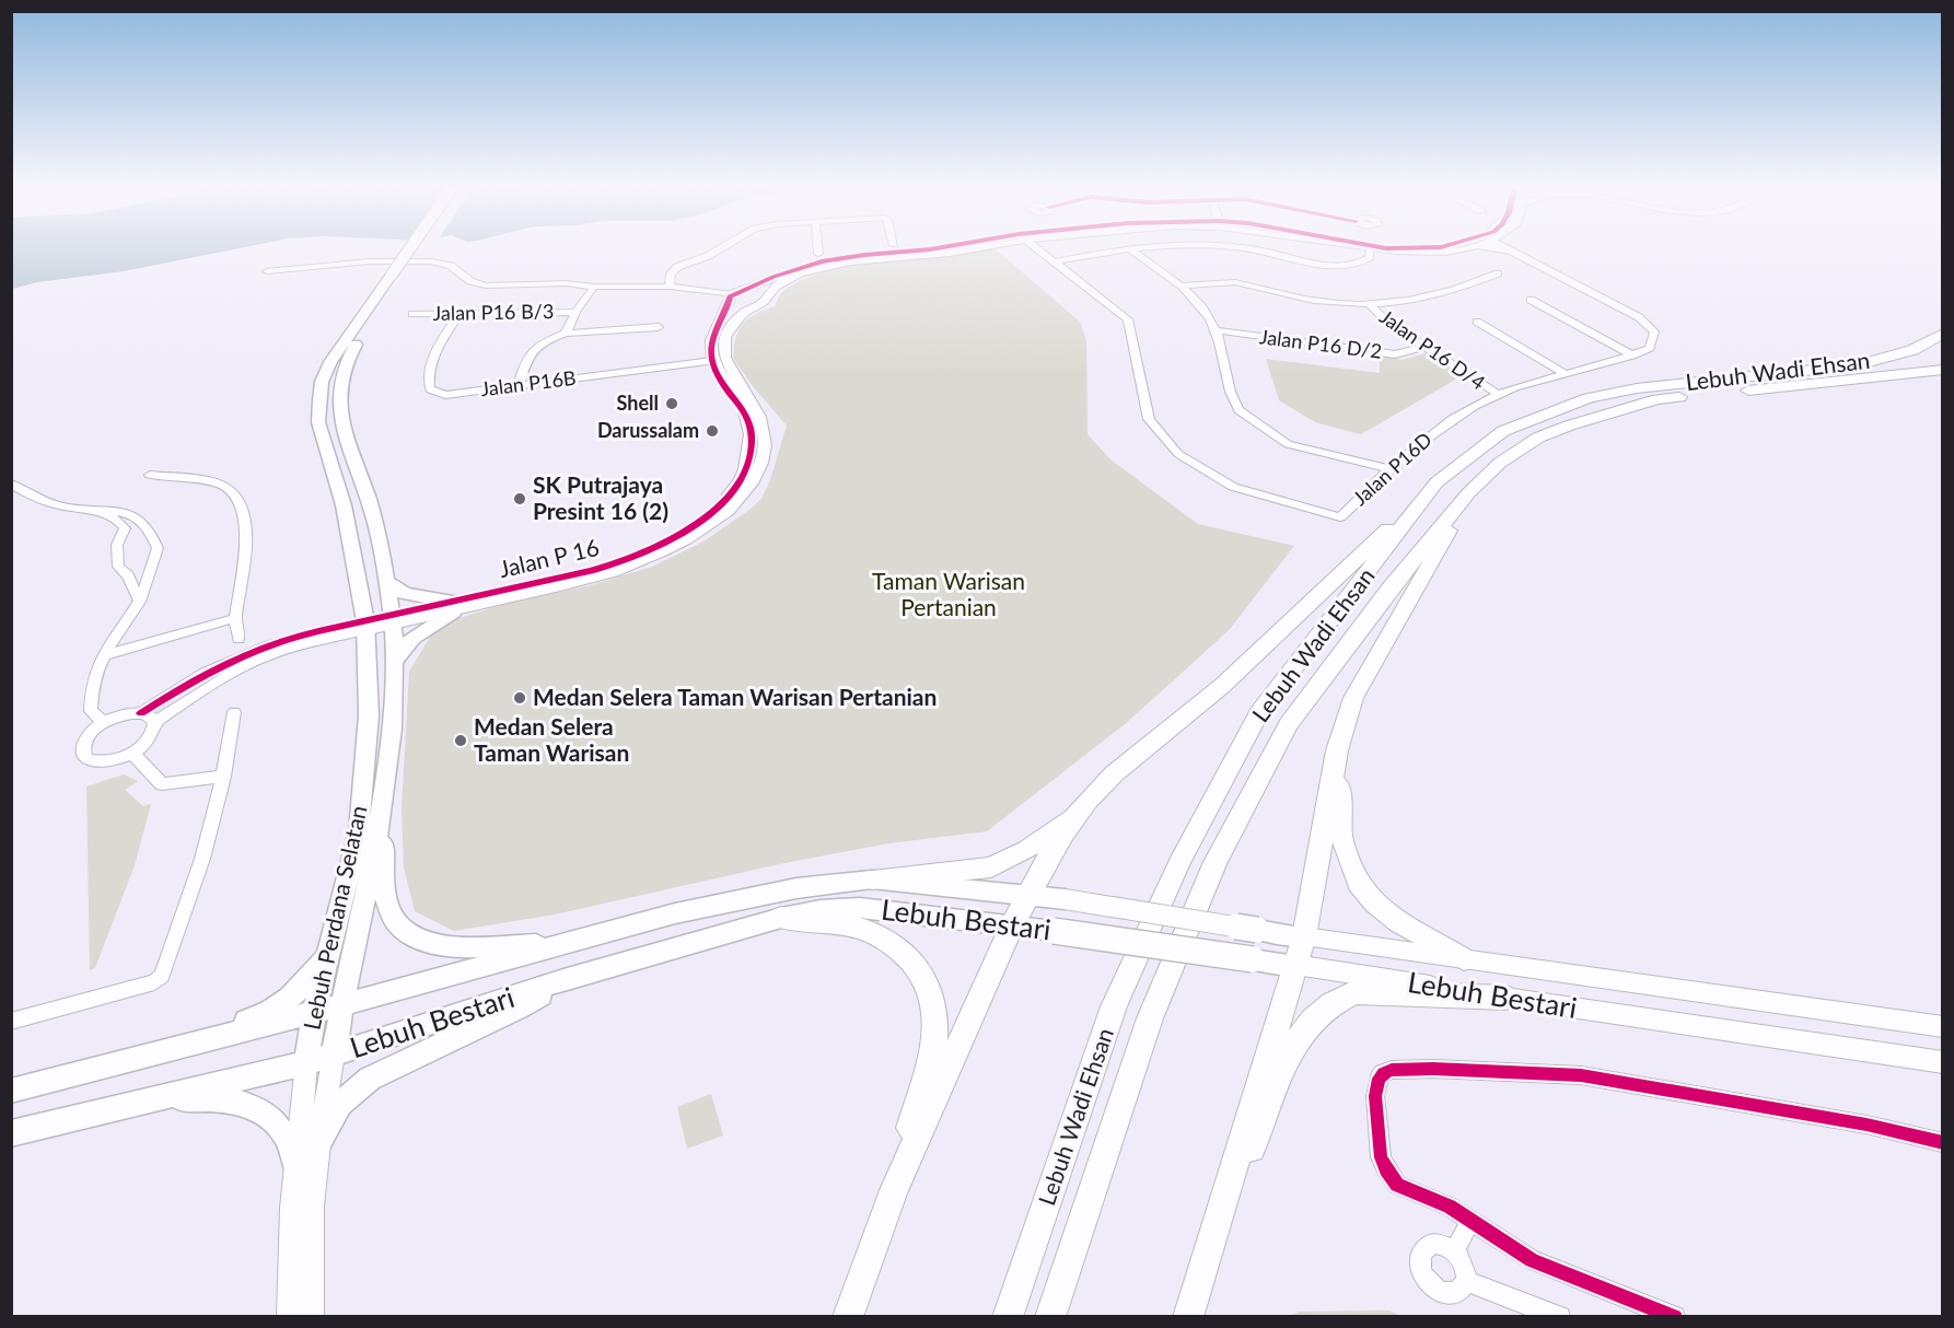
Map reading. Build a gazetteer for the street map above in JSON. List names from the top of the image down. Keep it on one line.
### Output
{"streets":{"main road":["Lebuh Wadi Ehsan","Lebuh Perdana Selatan","Lebuh Bestari"],"street":["Jalan P16 B/3","Jalan P16 D/2","Jalan P16 D/4","Jalan P16B","Jalan P16D","Jalan P 16"]},"crossings":[["Jalan P16 B/3","Jalan P16B"],["Jalan P16 D/2","Jalan P16 D/4"],["Jalan P16 D/4","Jalan P16D"],["Jalan P16B","Jalan P 16"],["Jalan P 16","Lebuh Perdana Selatan"],["Lebuh Perdana Selatan","Lebuh Bestari"]],"parks":["Taman Warisan Pertanian"],"places":["Shell","Darussalam","SK Putrajaya Presint 16 (2)","Medan Selera Taman Warisan Pertanian","Medan Selera Taman Warisan"]}
